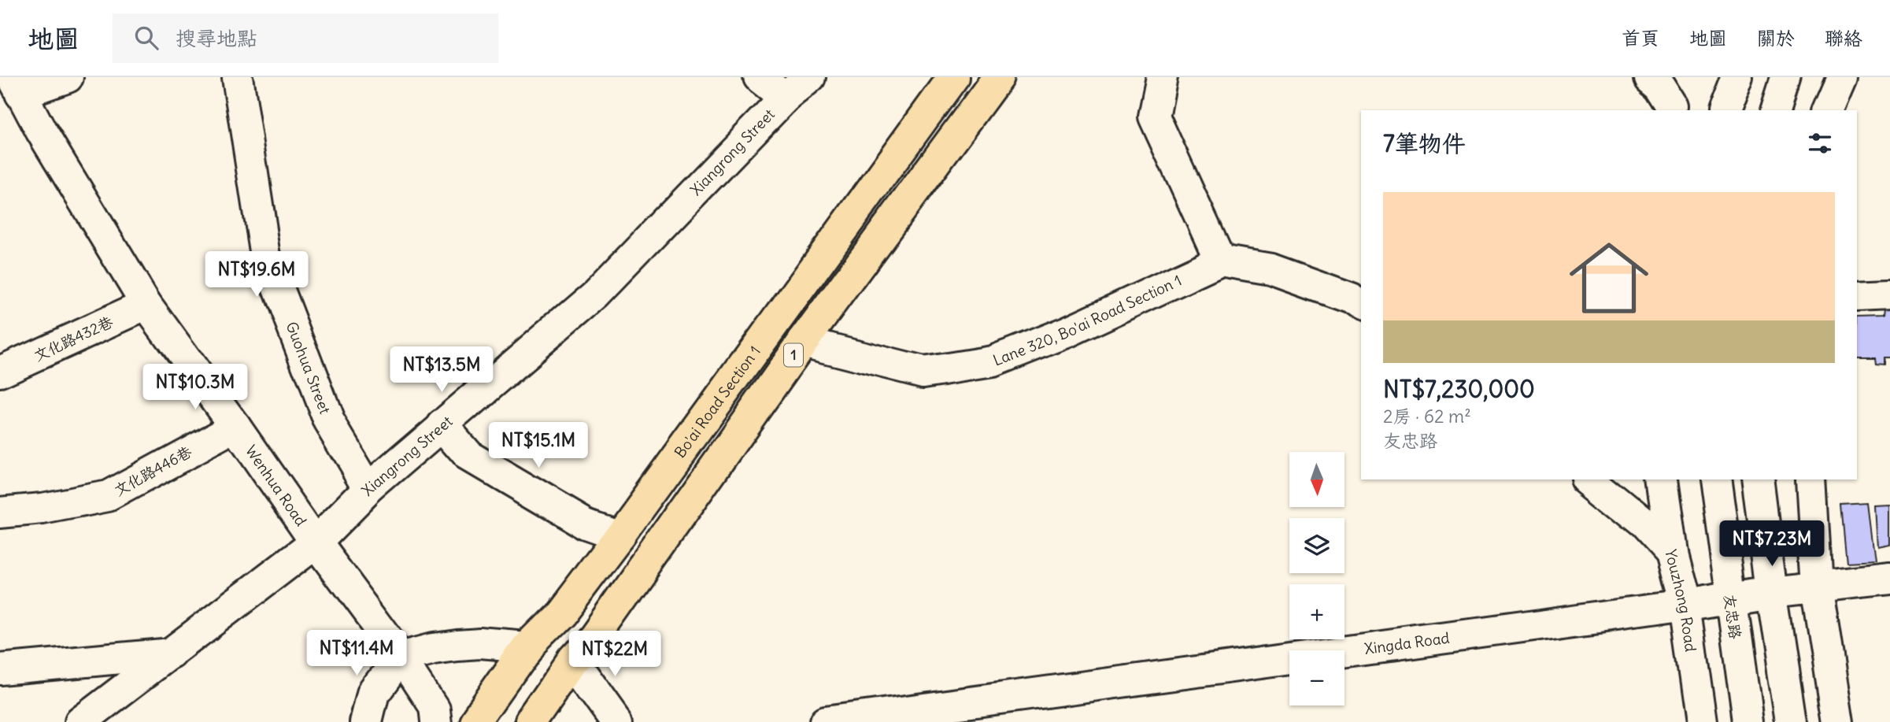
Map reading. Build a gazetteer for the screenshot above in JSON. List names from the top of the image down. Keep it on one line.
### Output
{"streets":{"main road":["1","Bo'ai Road Section 1"],"street":["Xiangrong Street","Lane 320, Bo'ai Road Section 1","文化路432巷","Guohua Street","文化路446巷","Wenhua Road","Youzhong Road","友忠路","Xingda Road"]},"crossings":[["Xiangrong Street","Guohua Street"],["Xiangrong Street","Wenhua Road"],["Lane 320, Bo'ai Road Section 1","1"],["文化路432巷","Wenhua Road"],["文化路446巷","Wenhua Road"],["Youzhong Road","Xingda Road"],["友忠路","Xingda Road"]],"north":"bottom","page":{"header":"地圖","search":"搜尋地點","nav":["首頁","地圖","關於","聯絡"],"heading":"7筆物件","list":[{"name":"NT$7,230,000","note":"2房 · 62 m² · 友忠路"}],"price":["NT$19.6M","NT$13.5M","NT$10.3M","NT$15.1M","NT$7.23M","NT$11.4M","NT$22M"],"map_buttons":["+","−"]}}
